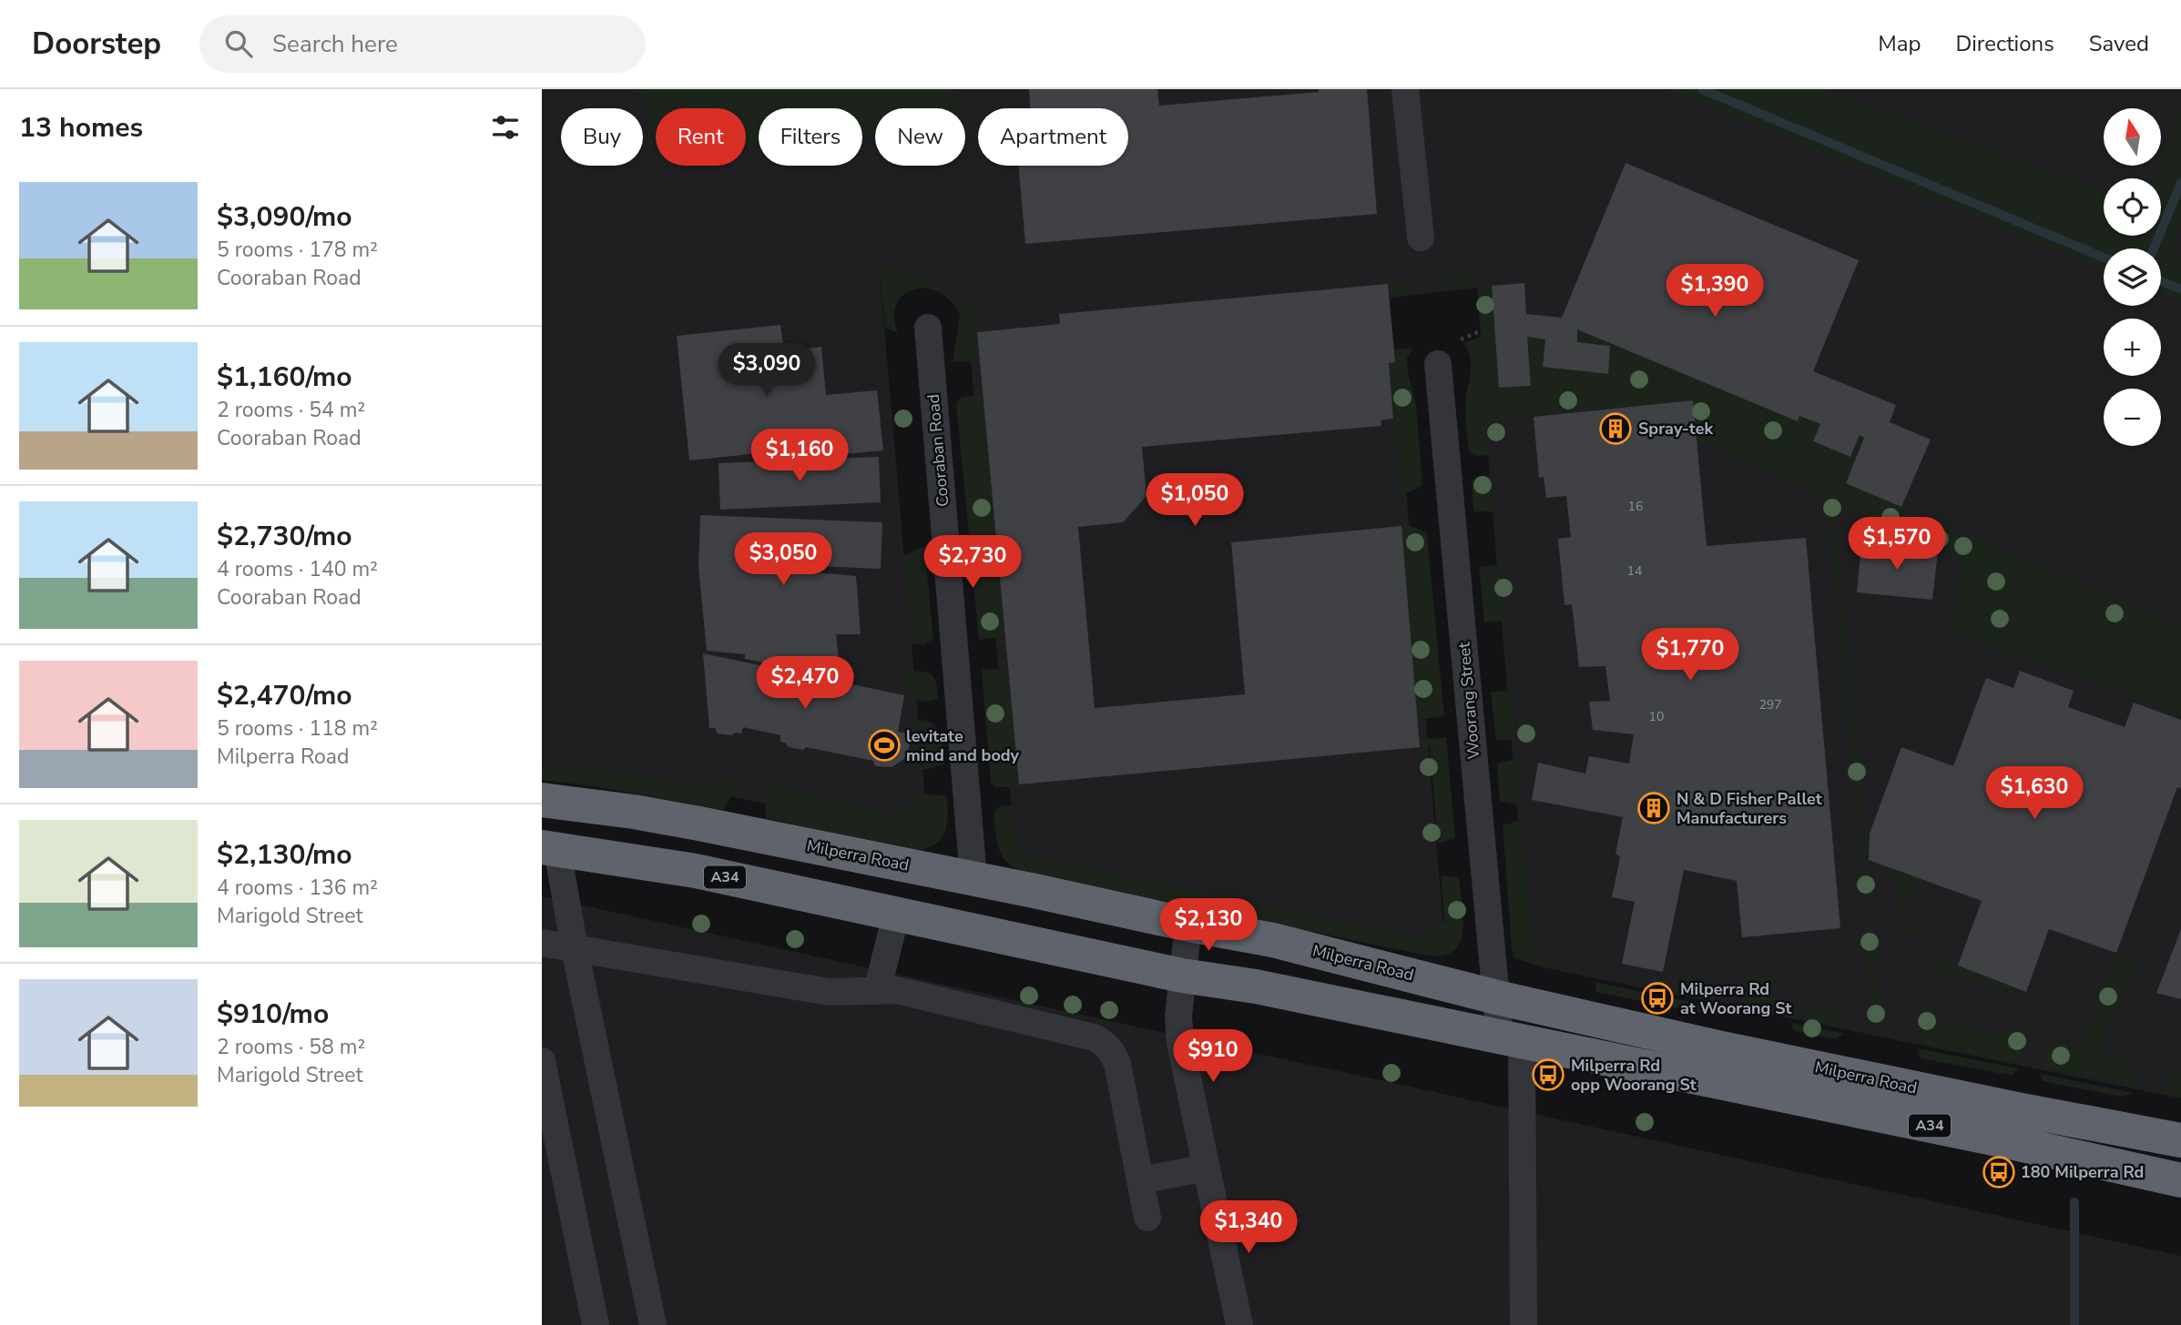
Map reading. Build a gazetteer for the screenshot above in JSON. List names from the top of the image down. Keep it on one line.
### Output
{"streets":{"highway":["Milperra Road","A34"],"street":["Cooraban Road","Woorang Street"]},"crossings":[["Cooraban Road","Milperra Road"],["Woorang Street","Milperra Road"],["Woorang Street","A34"]],"places":{"building":["Spray-tek","N & D Fisher Pallet Manufacturers"],"sports":["levitate mind and body"],"bus stop":["Milperra Rd at Woorang St","Milperra Rd opp Woorang St","180 Milperra Rd"]},"house_numbers":["16","14","297","10"],"north":"top","page":{"header":"Doorstep","search":"Search here","nav":["Map","Directions","Saved"],"heading":"13 homes","map_buttons":["+","−"],"chip":["Buy","Rent","Filters","New","Apartment"],"list":[{"name":"$3,090/mo","note":"5 rooms · 178 m² · Cooraban Road"},{"name":"$1,160/mo","note":"2 rooms · 54 m² · Cooraban Road"},{"name":"$2,730/mo","note":"4 rooms · 140 m² · Cooraban Road"},{"name":"$2,470/mo","note":"5 rooms · 118 m² · Milperra Road"},{"name":"$2,130/mo","note":"4 rooms · 136 m² · Marigold Street"},{"name":"$910/mo","note":"2 rooms · 58 m² · Marigold Street"}],"price":["$1,390","$3,090","$1,160","$1,050","$1,570","$3,050","$2,730","$1,770","$2,470","$1,630","$2,130","$910","$1,340"]}}
